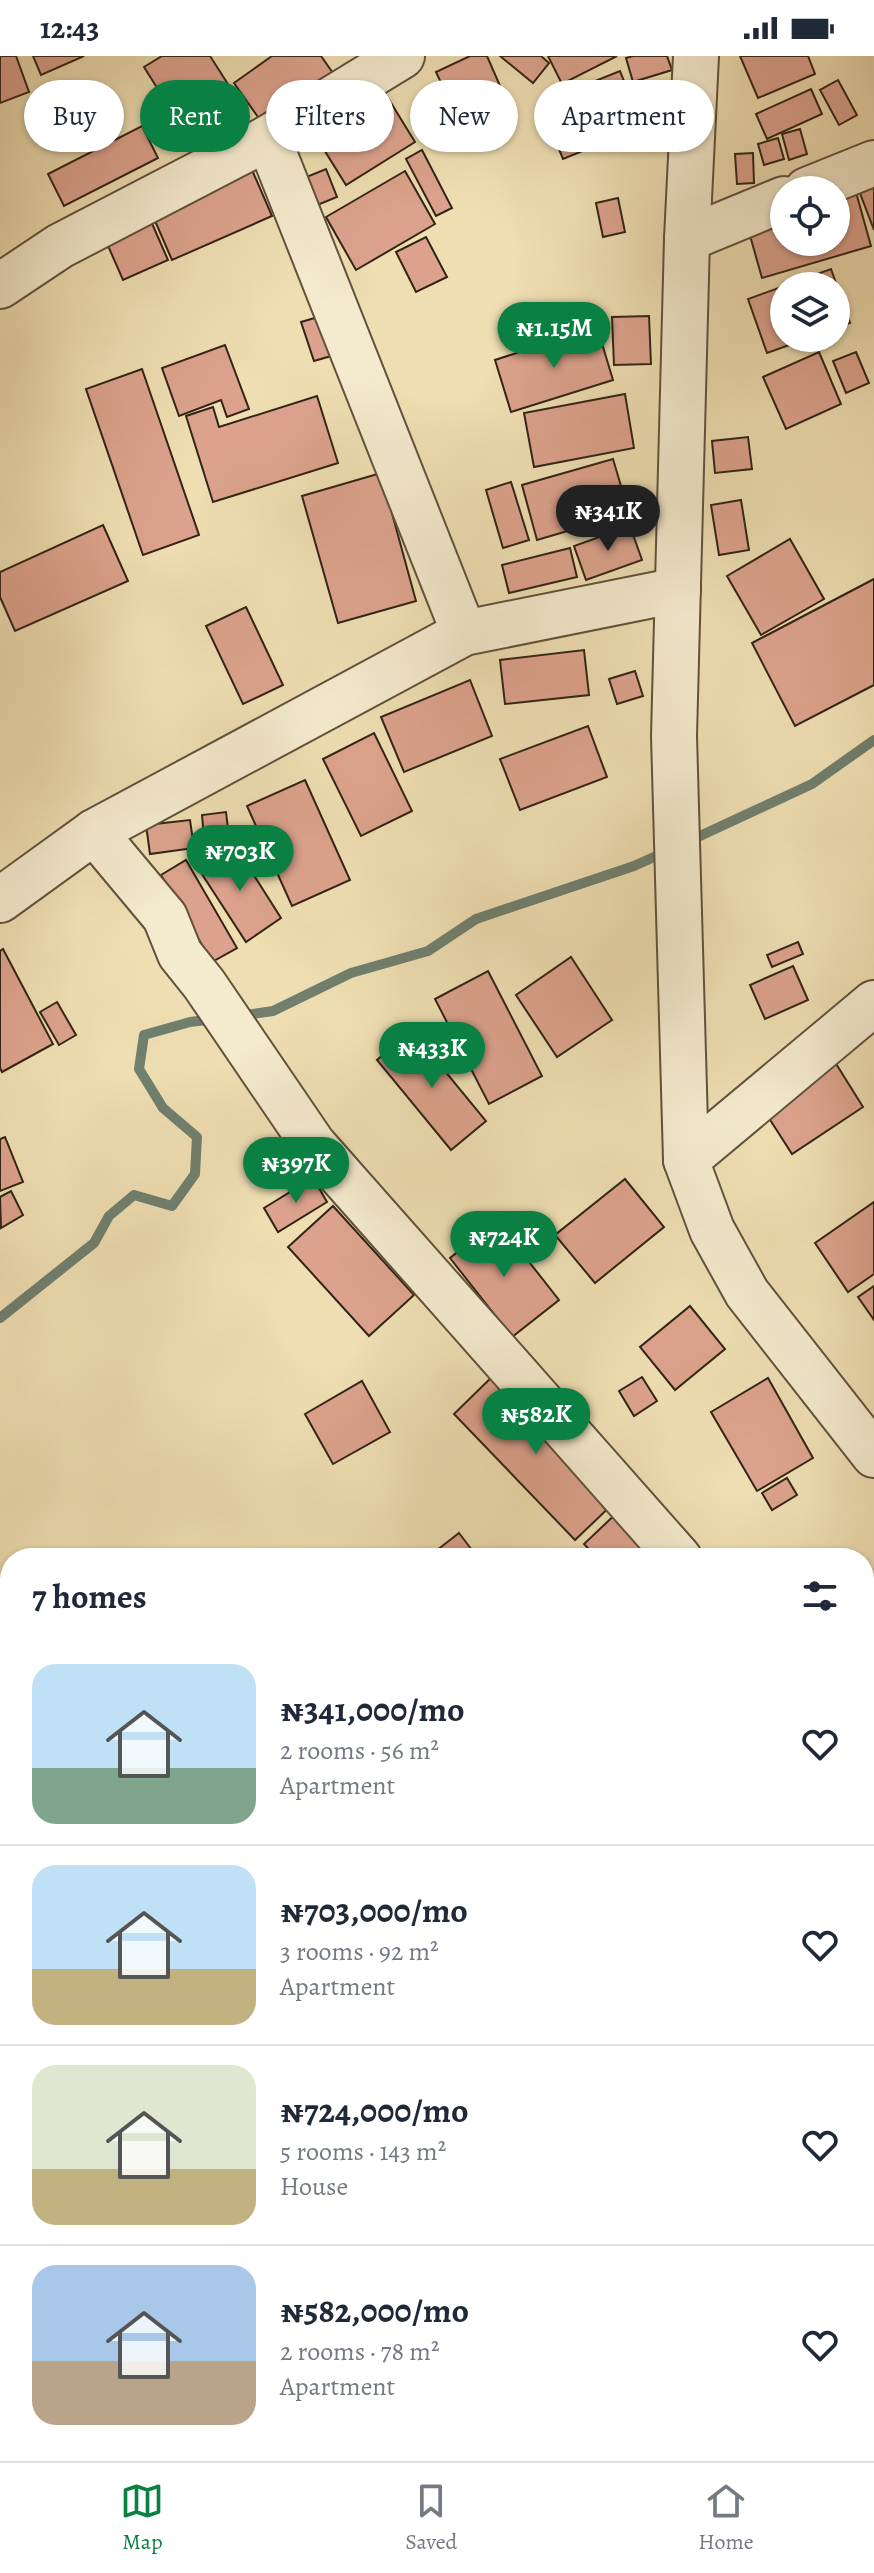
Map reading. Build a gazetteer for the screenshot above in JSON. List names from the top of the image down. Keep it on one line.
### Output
{"page":{"status":"12:43","chip":["Buy","Rent","Filters","New","Apartment"],"price":["₦1.15M","₦341K","₦703K","₦433K","₦397K","₦724K","₦582K"],"heading":"7 homes","list":[{"name":"₦341,000/mo","note":"2 rooms · 56 m² · Apartment"},{"name":"₦703,000/mo","note":"3 rooms · 92 m² · Apartment"},{"name":"₦724,000/mo","note":"5 rooms · 143 m² · House"},{"name":"₦582,000/mo","note":"2 rooms · 78 m² · Apartment"}],"tabs":["Map","Saved","Home"]}}
